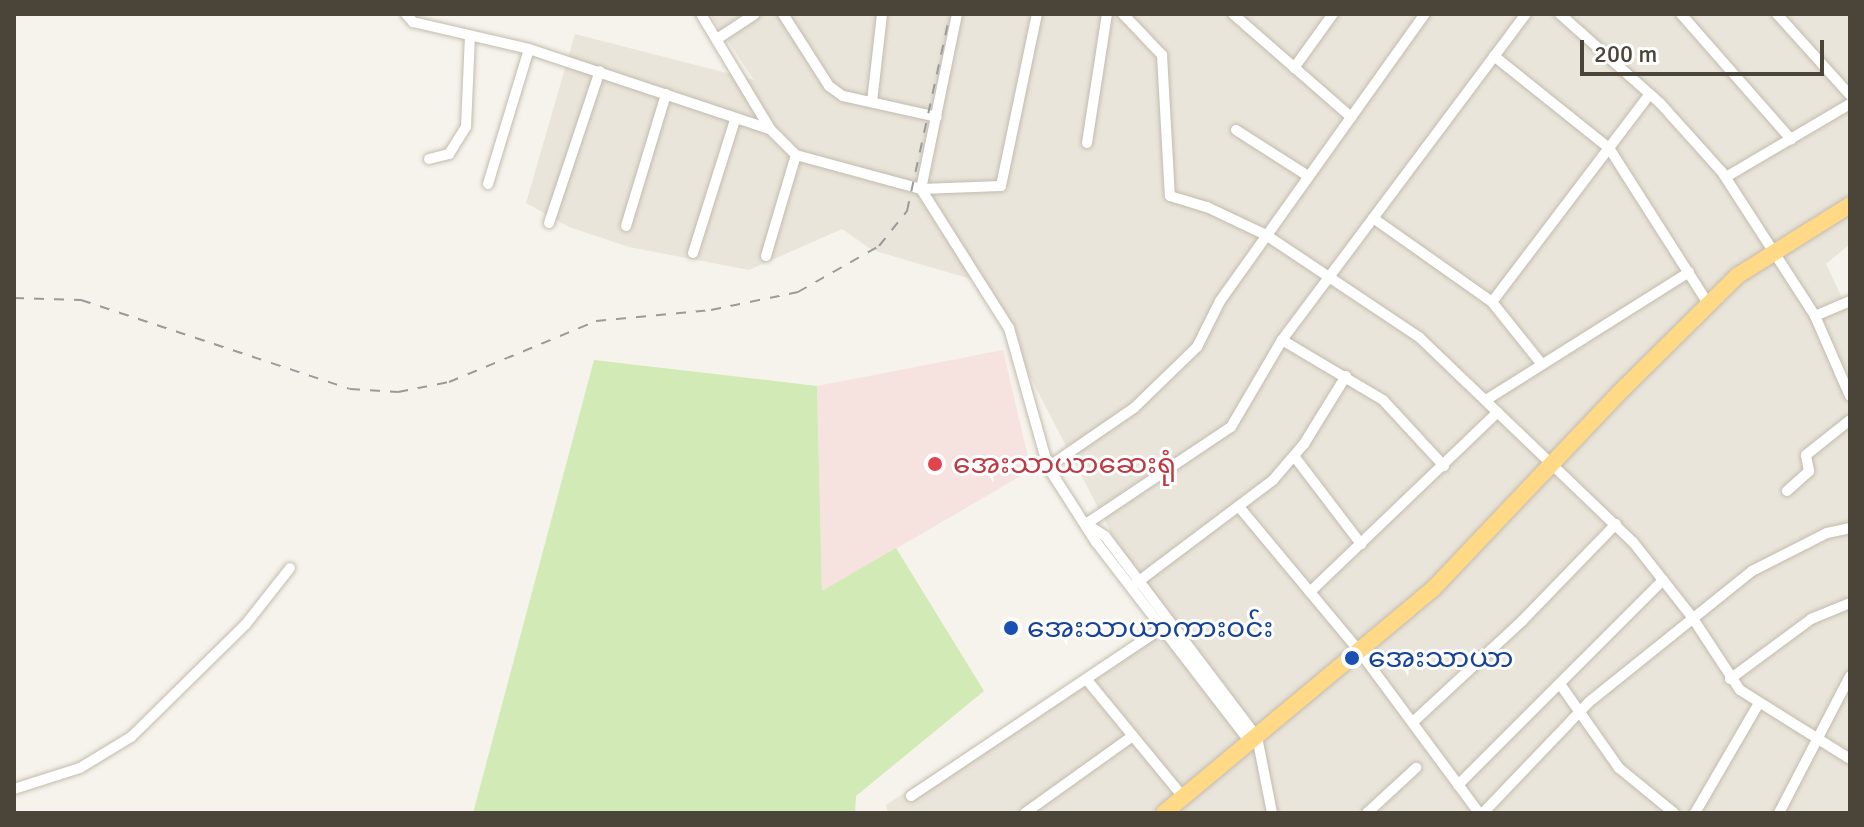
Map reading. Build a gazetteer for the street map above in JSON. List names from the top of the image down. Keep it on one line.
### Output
{"places":["အေးသာယာဆေးရုံ","အေးသာယာကားဝင်း","အေးသာယာ"],"scale_bar":"200 m"}
